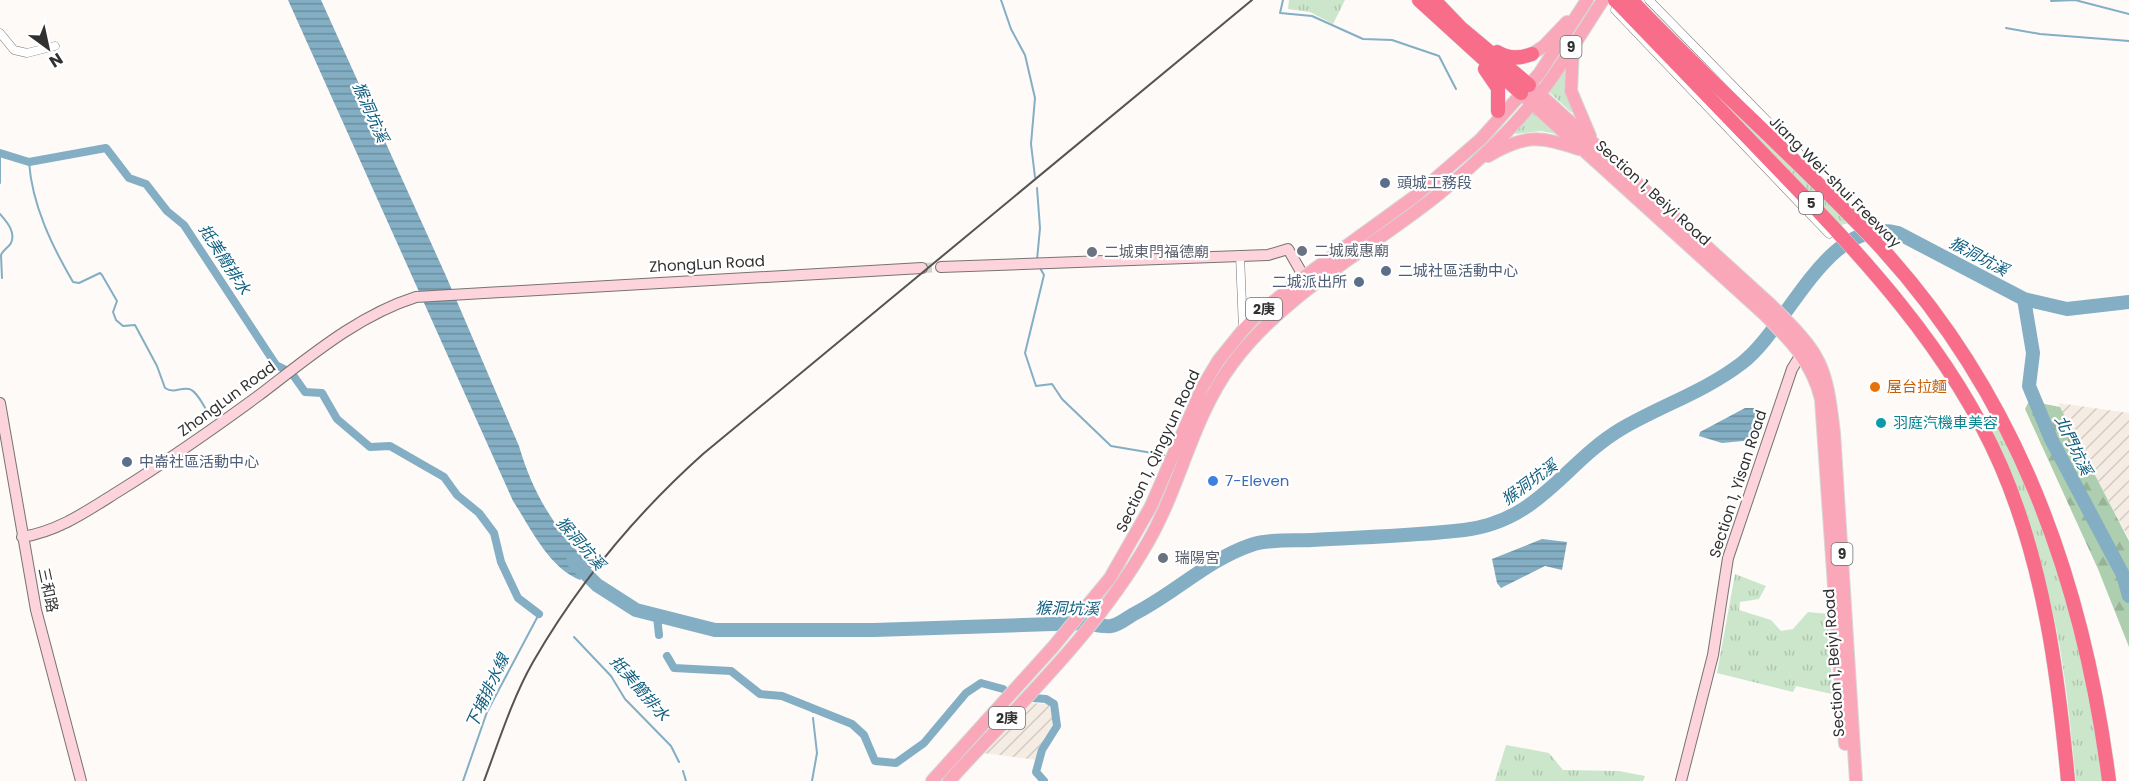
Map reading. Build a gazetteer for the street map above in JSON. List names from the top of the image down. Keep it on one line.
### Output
{"streets":{"highway":["Jiang Wei-shui Freeway","5"],"main road":["9","Section 1, Beiyi Road","2庚","Section 1, Qingyun Road"],"street":["ZhongLun Road","Section 1, Yisan Road","三和路"]},"crossings":[["Section 1, Beiyi Road","Section 1, Qingyun Road"],["Section 1, Beiyi Road","Section 1, Yisan Road"],["ZhongLun Road","三和路"]],"water":["猴洞坑溪","抵美簡排水","北門坑溪","下埔排水線"],"places":["頭城工務段","二城威惠廟","二城東門福德廟","二城社區活動中心","二城派出所","屋台拉麵","羽庭汽機車美容","中崙社區活動中心","7-Eleven","瑞陽宮"],"north":"bottom right"}
